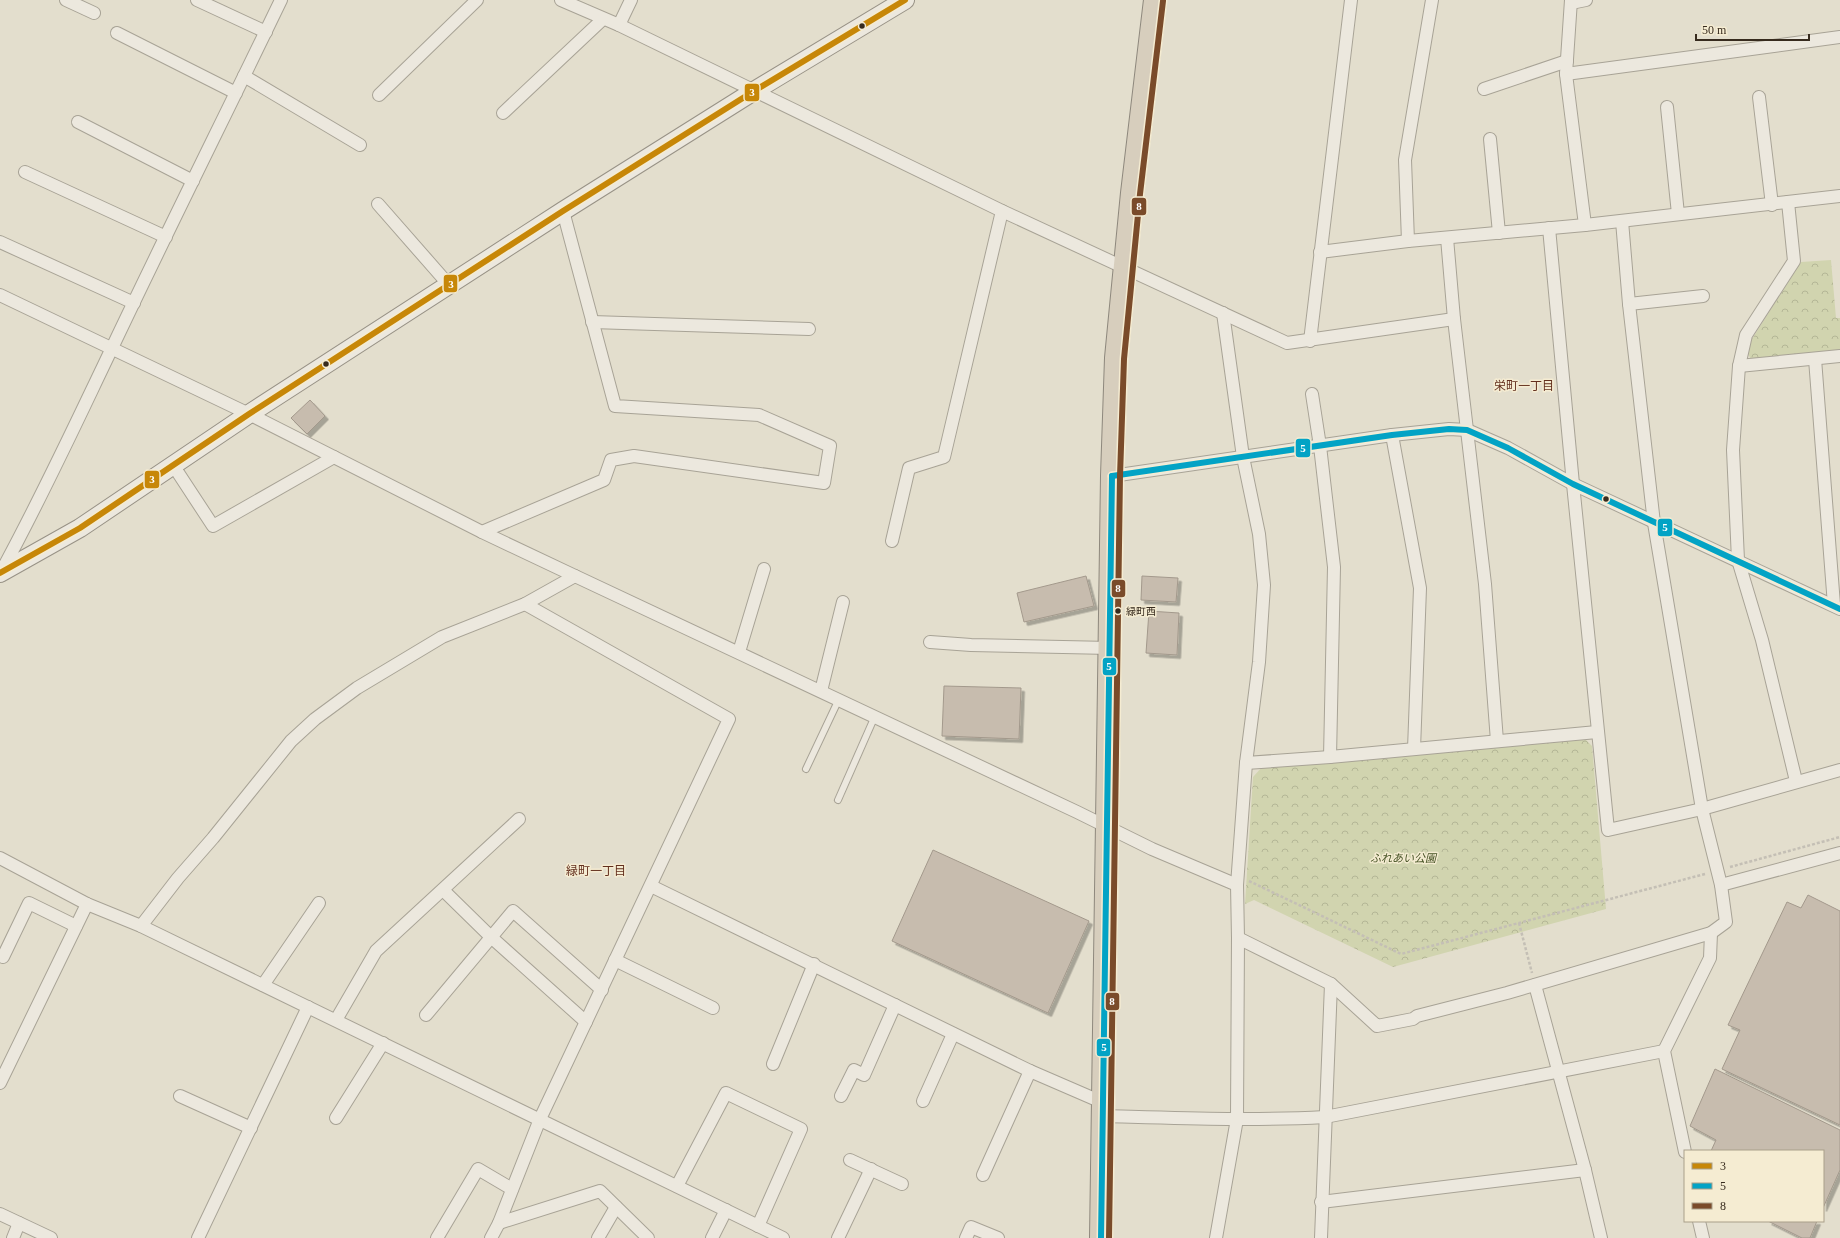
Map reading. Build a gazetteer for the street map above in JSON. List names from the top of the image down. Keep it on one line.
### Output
{"districts":["栄町一丁目","緑町一丁目"],"parks":["ふれあい公園"],"places":["緑町西"],"lines":["transit line 3","transit line 8","transit line 5"],"legend":["3","5","8"],"scale_bar":"50 m"}
